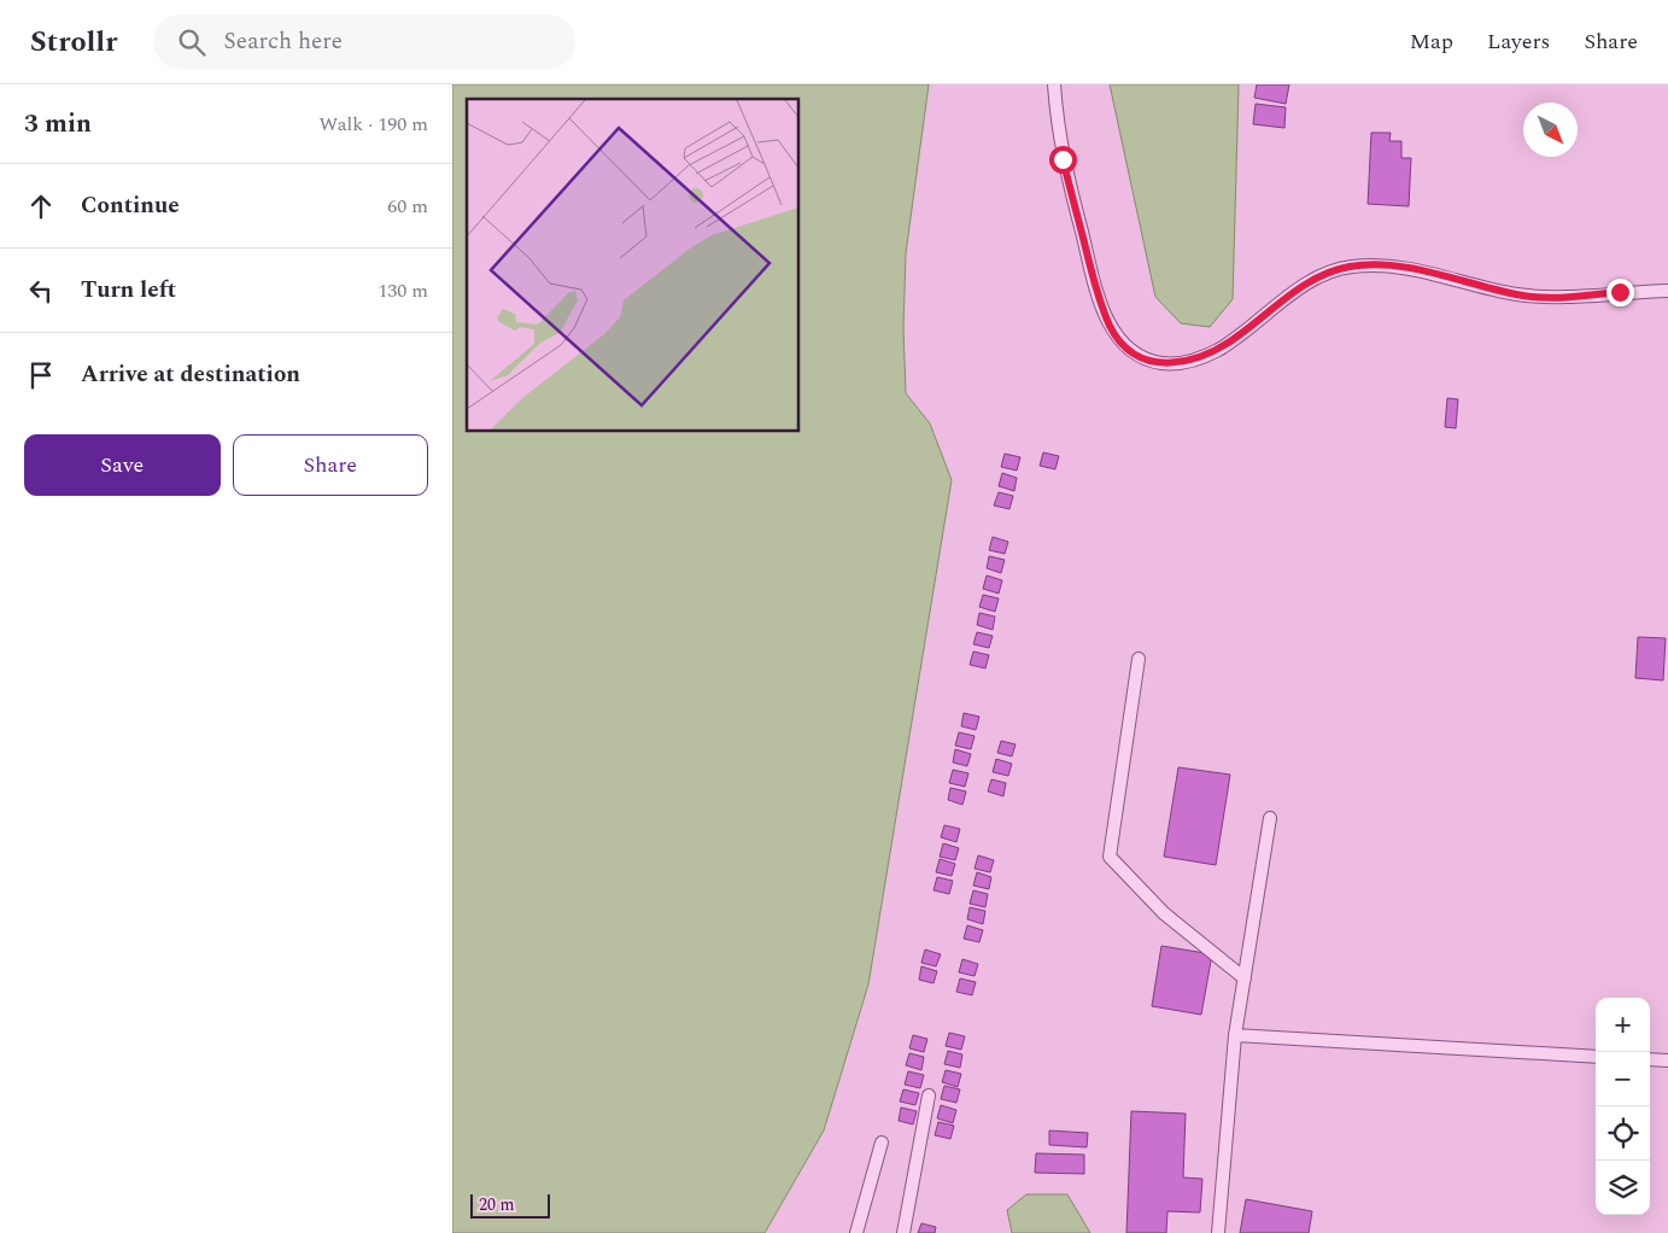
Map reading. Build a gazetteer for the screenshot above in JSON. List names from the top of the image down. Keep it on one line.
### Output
{"scale_bar":"20 m","north":"bottom right","page":{"header":"Strollr","search":"Search here","nav":["Map","Layers","Share"],"heading":["3 min","Walk · 190 m"],"list":[["Continue","60 m"],["Turn left","130 m"],"Arrive at destination"],"buttons":["Save","Share"],"map_buttons":["+","−"],"scale":"20 m"}}
